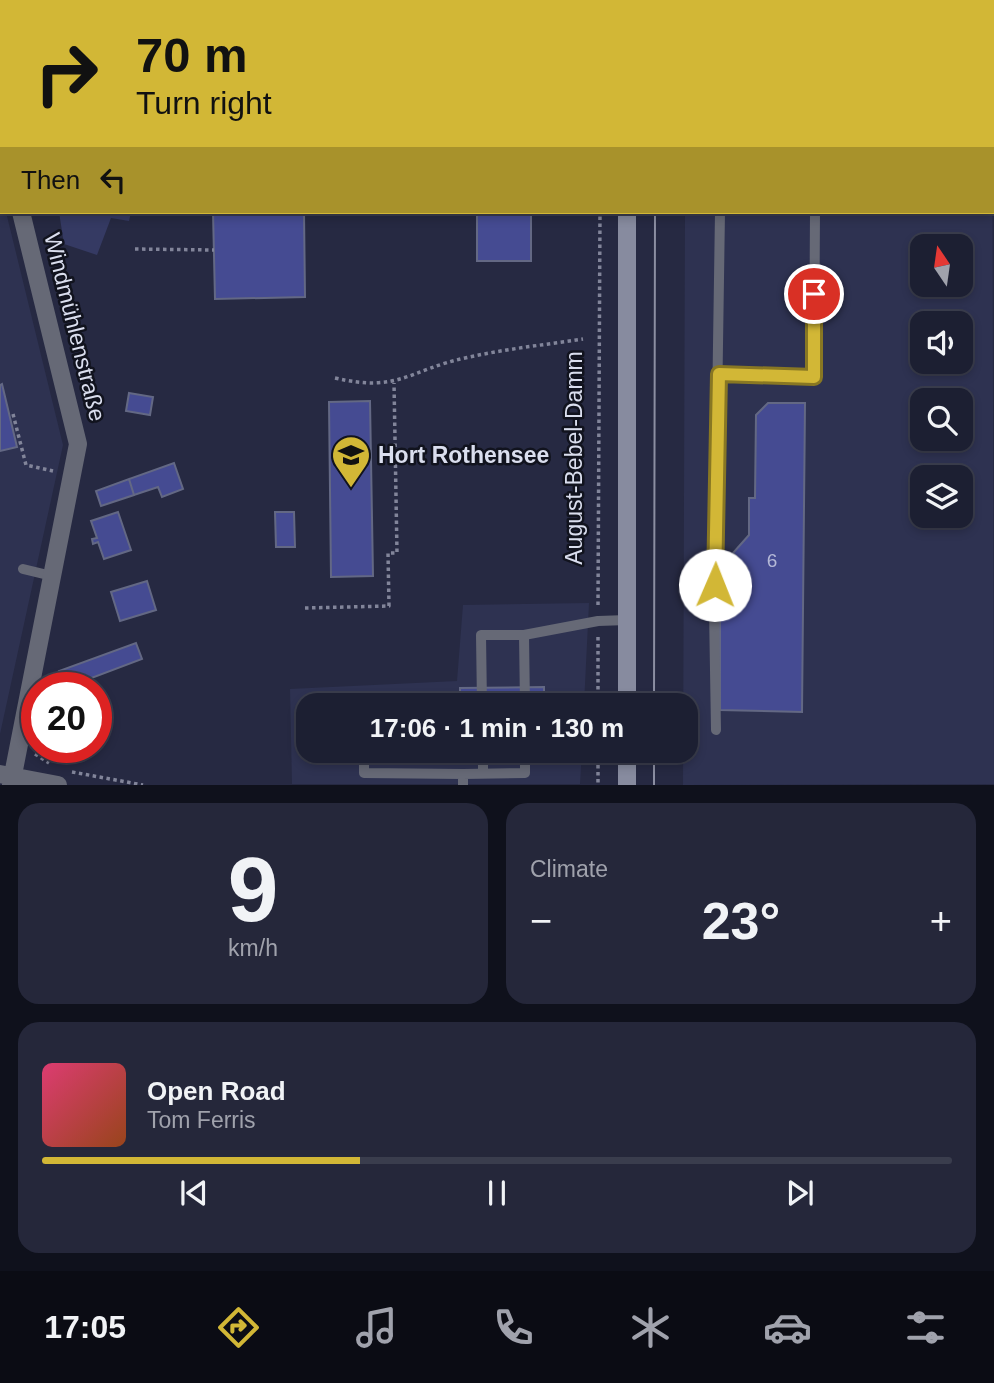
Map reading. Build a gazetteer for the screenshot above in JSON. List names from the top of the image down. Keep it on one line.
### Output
{"streets":{"street":["Windmühlenstraße"],"path":["August-Bebel-Damm"]},"places":{"school or university":["Hort Rothensee"]},"house_numbers":["6"],"north":"top","page":{"turn":["70 m","Turn right"],"then":"Then","limit":"20","trip":"17:06 · 1 min · 130 m","tile":[["9","km/h"],"Climate"],"heat":["−","23°","+"],"song":["Open Road","Tom Ferris"],"tabs":"17:05"}}
